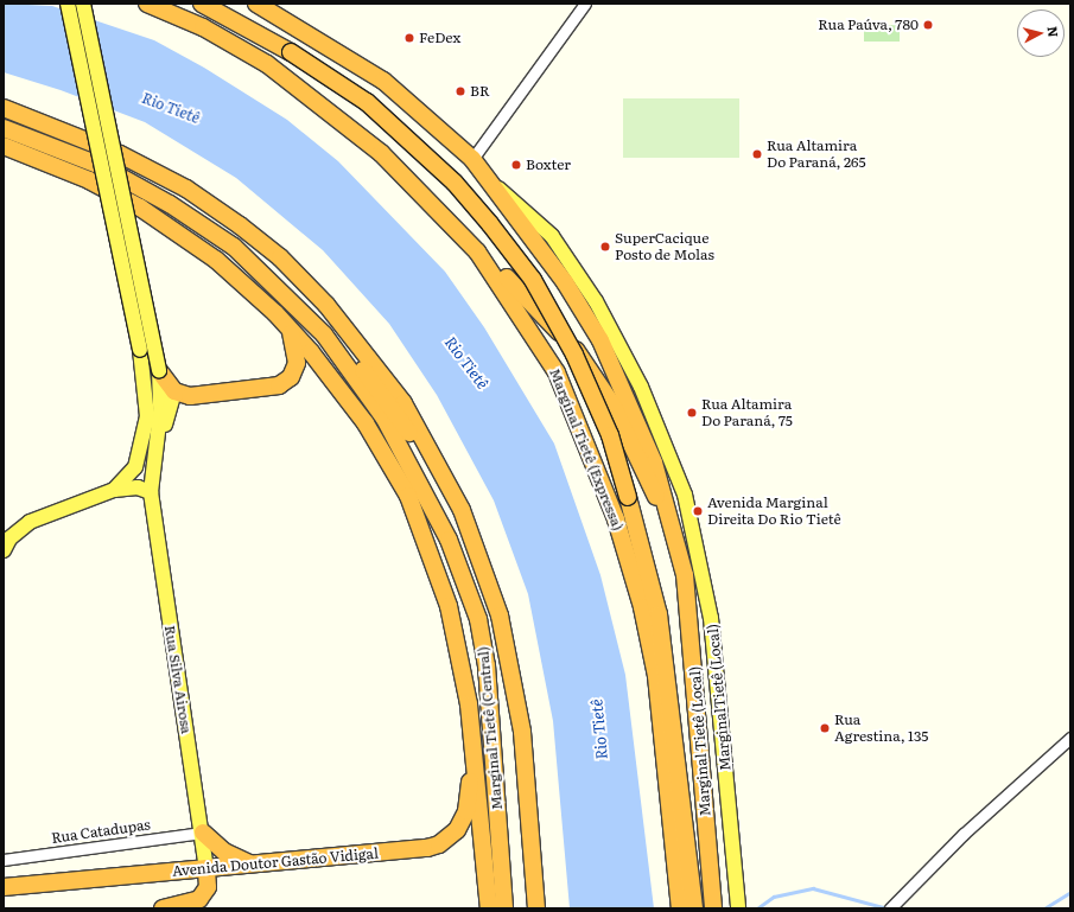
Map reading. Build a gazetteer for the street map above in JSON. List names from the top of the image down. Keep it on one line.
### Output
{"streets":{"highway":["Marginal Tietê (Expressa)","Marginal Tietê (Central)","Marginal Tietê (Local)","Avenida Doutor Gastão Vidigal"],"main road":["Rua Silva Airosa","MarginalTietê (Local)"],"street":["Rua Catadupas"]},"crossings":[["Rua Silva Airosa","Rua Catadupas"],["Rua Silva Airosa","Avenida Doutor Gastão Vidigal"]],"water":["Rio Tietê"],"places":["Rua Paúva, 780","FeDex","BR","Rua Altamira Do Paraná, 265","Boxter","SuperCacique Posto de Molas","Rua Altamira Do Paraná, 75","Avenida Marginal Direita Do Rio Tietê","Rua Agrestina, 135"],"north":"right"}
